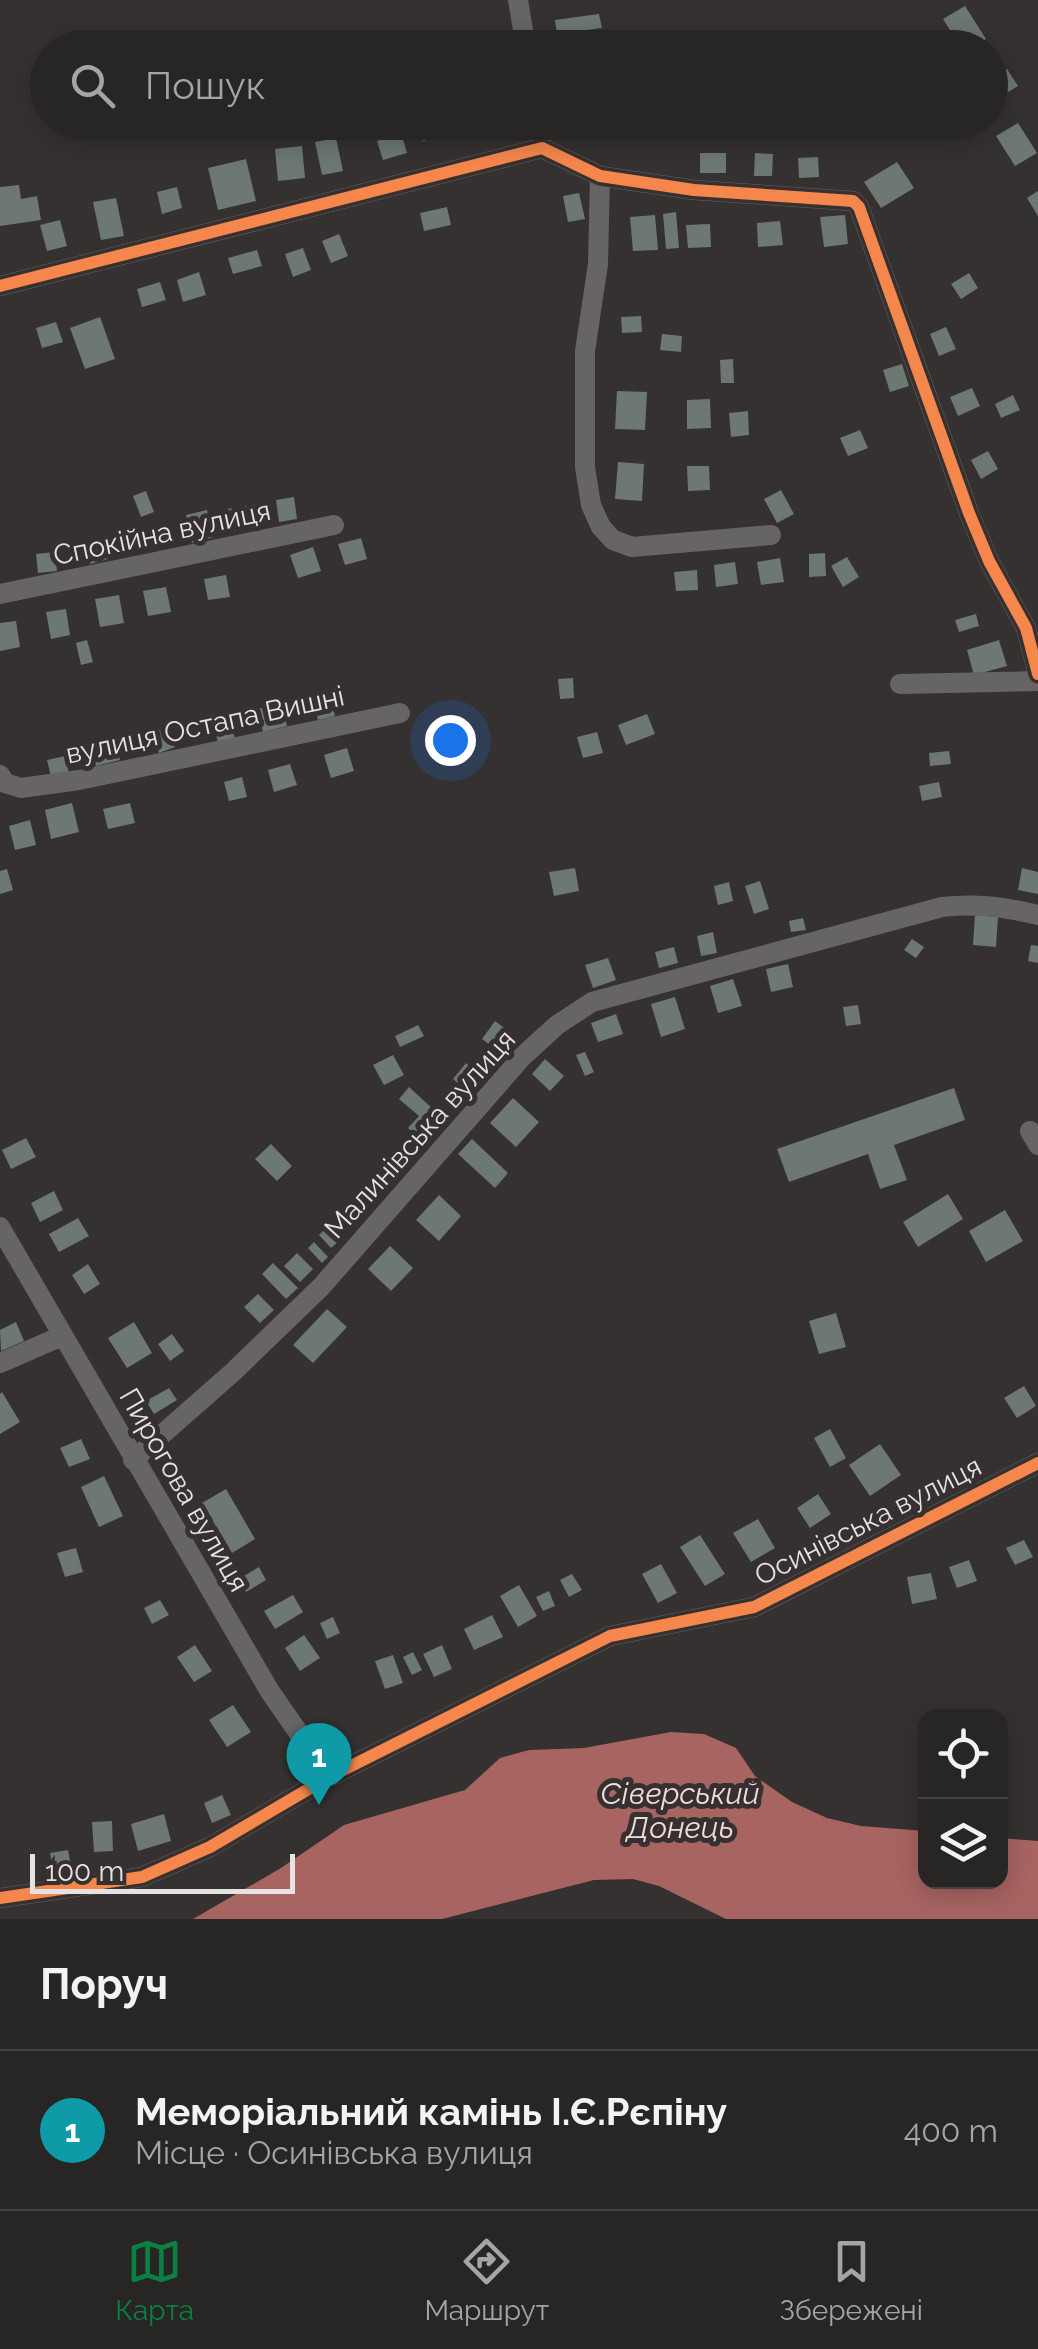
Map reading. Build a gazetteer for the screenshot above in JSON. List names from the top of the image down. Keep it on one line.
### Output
{"streets":{"street":["Спокійна вулиця","вулиця Остапа Вишні","Малинівська вулиця","Пирогова вулиця","Осинівська вулиця"]},"crossings":[["Малинівська вулиця","Пирогова вулиця"],["Пирогова вулиця","Осинівська вулиця"]],"water":["Сіверський Донець"],"scale_bar":"100 m","page":{"search":"Пошук","pins":"1","scale":"100 m","heading":"Поруч","list":[{"mark":"1","name":"Меморіальний камінь І.Є.Рєпіну","note":"Місце · Осинівська вулиця","value":"400 m"}],"nav":["Карта","Маршрут","Збережені"]}}
